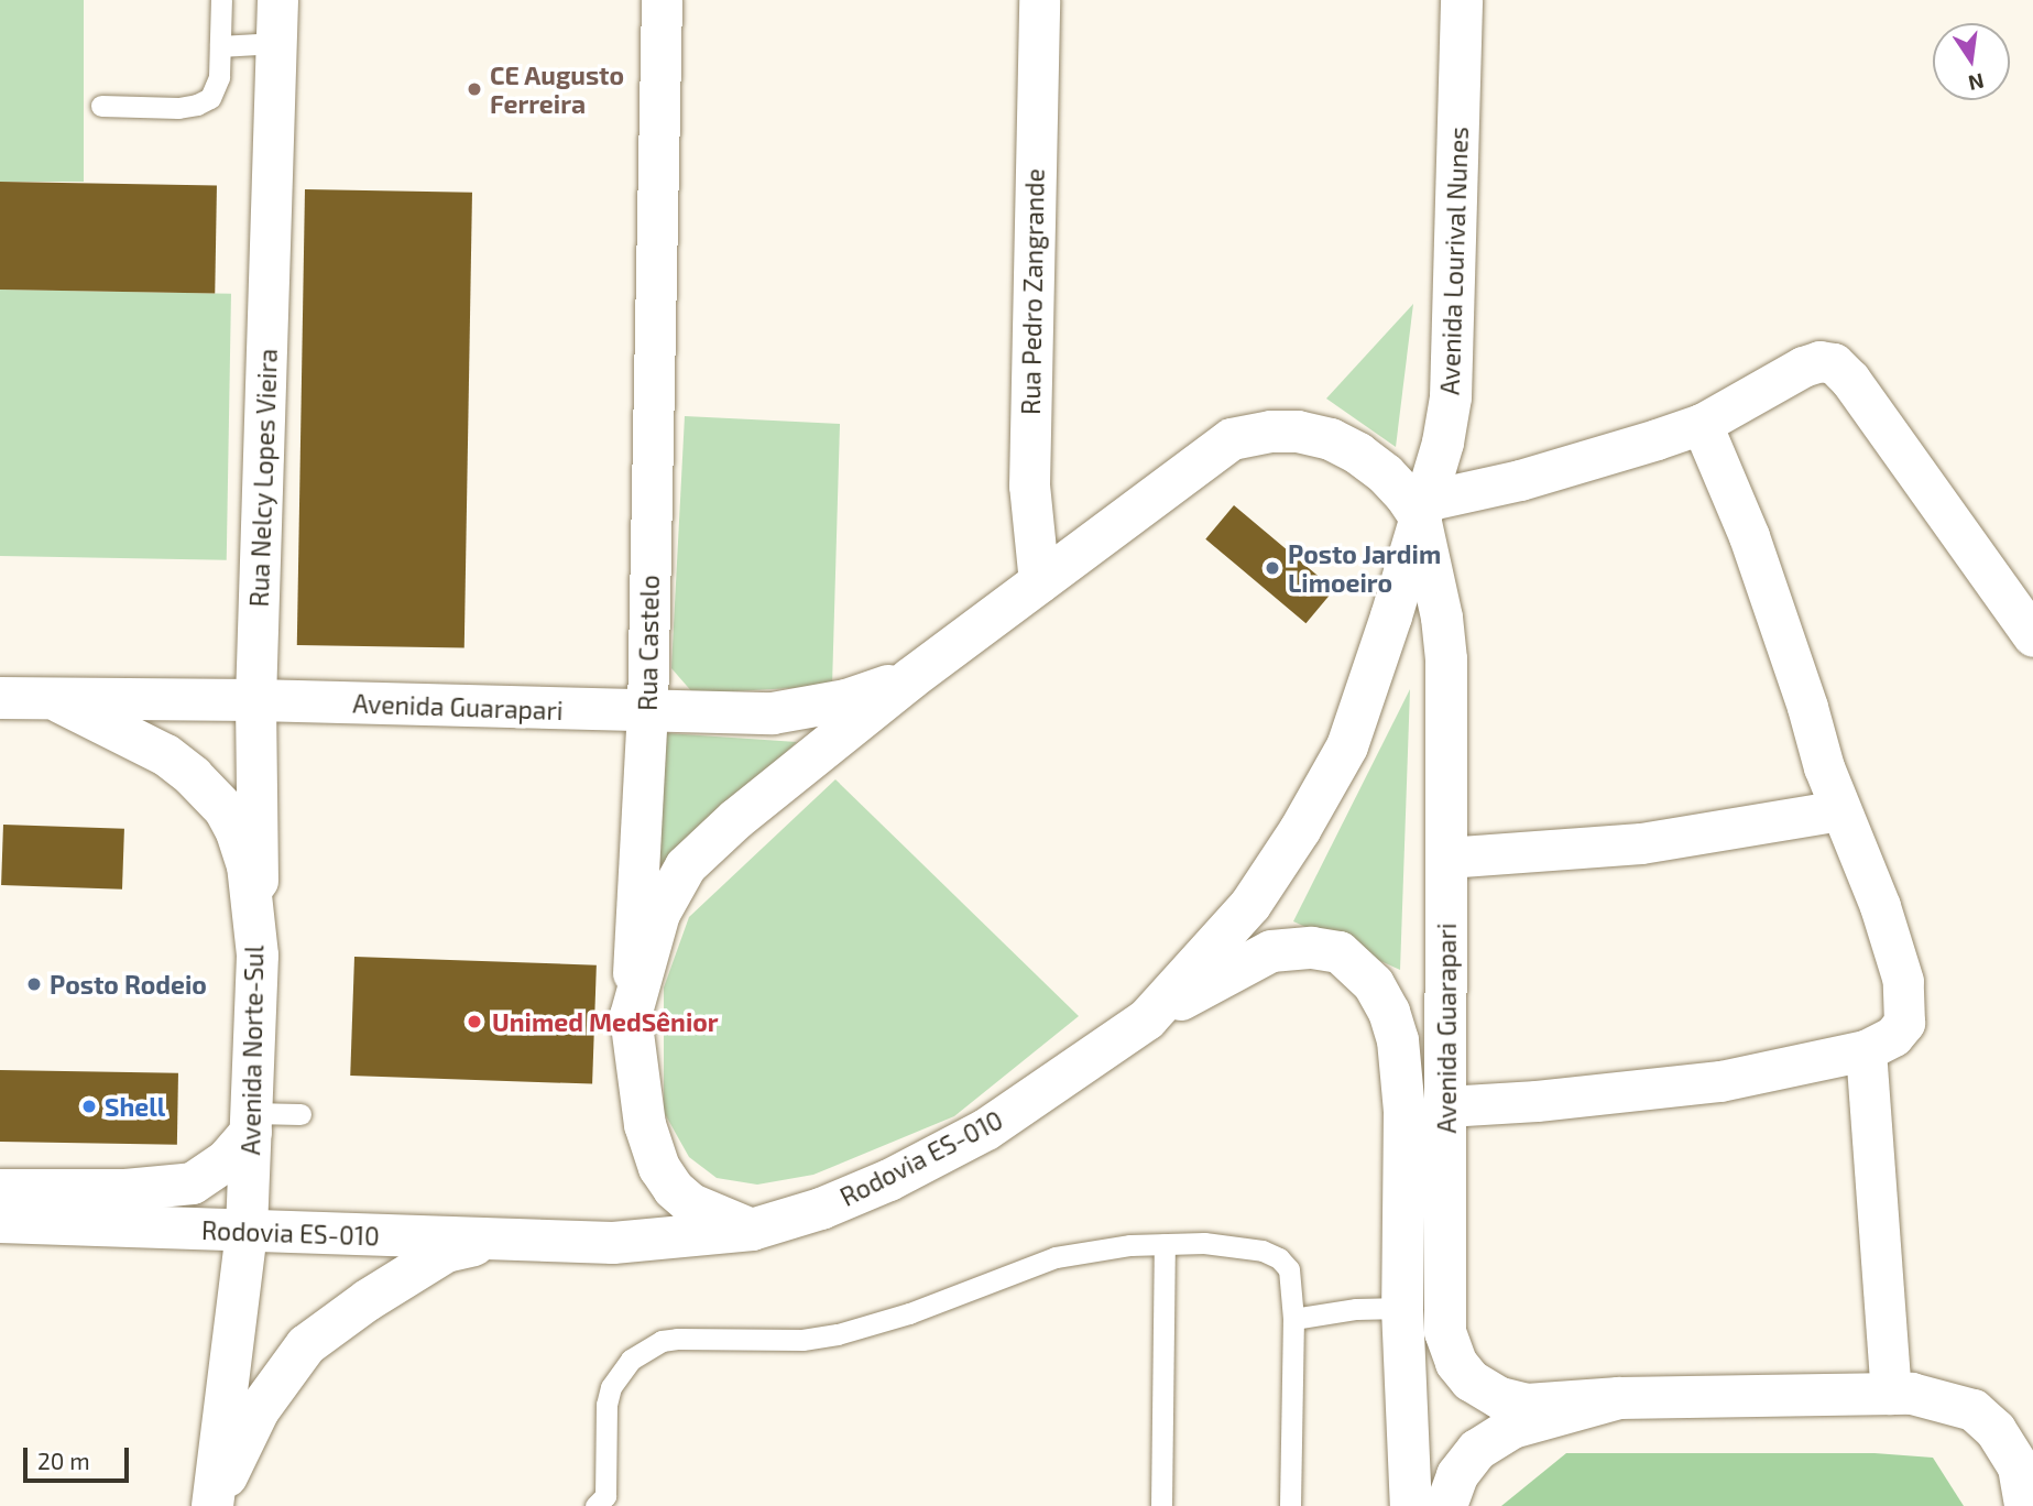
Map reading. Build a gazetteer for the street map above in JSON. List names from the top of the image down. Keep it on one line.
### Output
{"streets":{"street":["Avenida Lourival Nunes","Rua Pedro Zangrande","Rua Nelcy Lopes Vieira","Rua Castelo","Avenida Guarapari","Avenida Norte-Sul","Rodovia ES-010"]},"crossings":[["Avenida Lourival Nunes","Avenida Guarapari"],["Avenida Lourival Nunes","Rodovia ES-010"],["Rua Pedro Zangrande","Avenida Guarapari"],["Rua Nelcy Lopes Vieira","Avenida Guarapari"],["Rua Nelcy Lopes Vieira","Avenida Norte-Sul"],["Rua Castelo","Avenida Guarapari"],["Rua Castelo","Rodovia ES-010"],["Avenida Guarapari","Avenida Norte-Sul"],["Avenida Guarapari","Rodovia ES-010"],["Avenida Norte-Sul","Rodovia ES-010"]],"places":["CE Augusto Ferreira","Posto Jardim Limoeiro","Posto Rodeio","Unimed MedSênior","Shell"],"scale_bar":"20 m","north":"bottom"}
